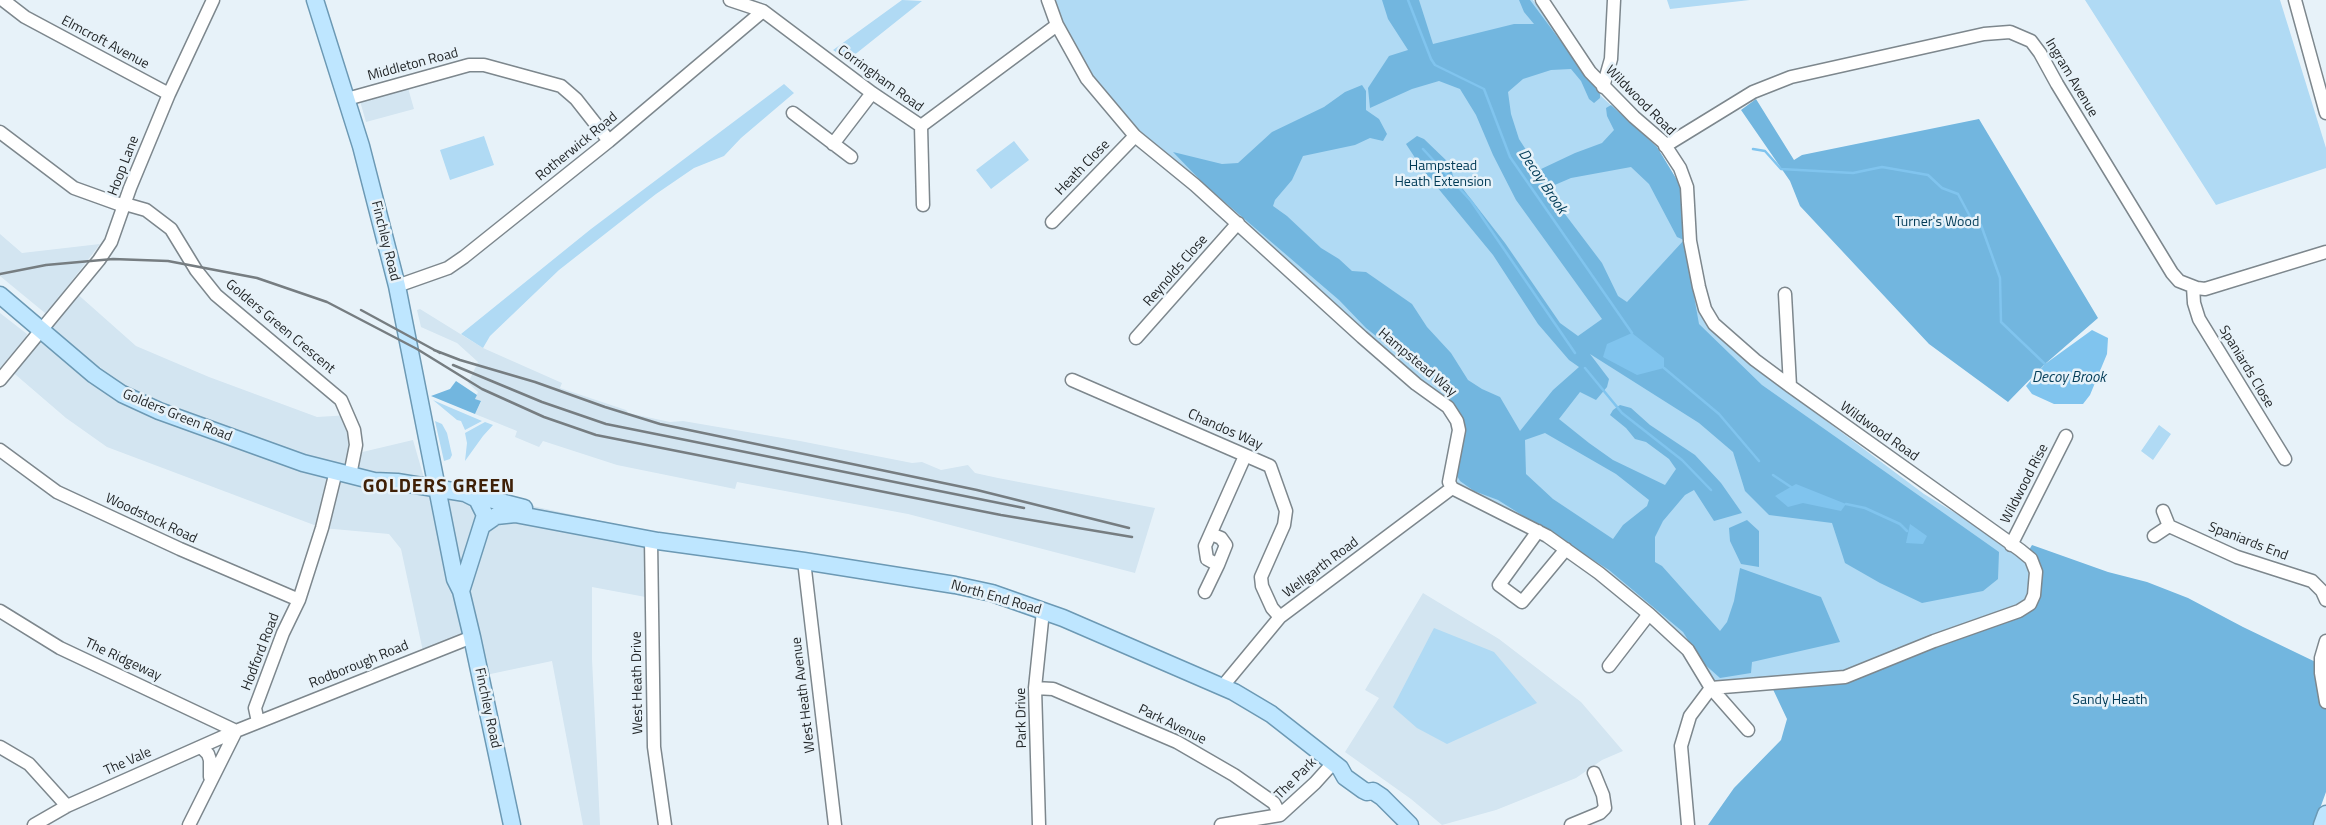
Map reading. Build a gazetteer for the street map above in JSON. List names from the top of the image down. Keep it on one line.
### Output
{"streets":{"main road":["Finchley Road","Golders Green Road","North End Road"],"street":["Elmcroft Avenue","Middleton Road","Ingram Avenue","Corringham Road","Wildwood Road","Rotherwick Road","Hoop Lane","Heath Close","Reynolds Close","Golders Green Crescent","Hampstead Way","Spaniards Close","Chandos Way","Wildwood Rise","Woodstock Road","Spaniards End","Wellgarth Road","Hodford Road","The Ridgeway","Rodborough Road","West Heath Drive","West Heath Avenue","Park Drive","Park Avenue","The Vale","The Park"]},"crossings":[["Elmcroft Avenue","Hoop Lane"],["Middleton Road","Rotherwick Road"],["Middleton Road","Finchley Road"],["Ingram Avenue","Wildwood Road"],["Ingram Avenue","Spaniards Close"],["Corringham Road","Rotherwick Road"],["Corringham Road","Hampstead Way"],["Wildwood Road","Wildwood Rise"],["Rotherwick Road","Finchley Road"],["Hoop Lane","Golders Green Crescent"],["Hoop Lane","Golders Green Road"],["Heath Close","Hampstead Way"],["Finchley Road","Golders Green Road"],["Finchley Road","North End Road"],["Finchley Road","Rodborough Road"],["Reynolds Close","Hampstead Way"],["Golders Green Crescent","Golders Green Road"],["Golders Green Crescent","Hodford Road"],["Hampstead Way","Wellgarth Road"],["Golders Green Road","North End Road"],["Golders Green Road","Hodford Road"],["Chandos Way","Wellgarth Road"],["Woodstock Road","Hodford Road"],["Wellgarth Road","North End Road"],["North End Road","West Heath Drive"],["North End Road","West Heath Avenue"],["North End Road","Park Drive"],["North End Road","The Park"],["Hodford Road","Rodborough Road"],["The Ridgeway","The Vale"],["Park Drive","Park Avenue"],["Park Avenue","The Park"]],"districts":["GOLDERS GREEN"],"water":["Decoy Brook"],"parks":["Hampstead Heath Extension","Turner's Wood","Sandy Heath"]}
